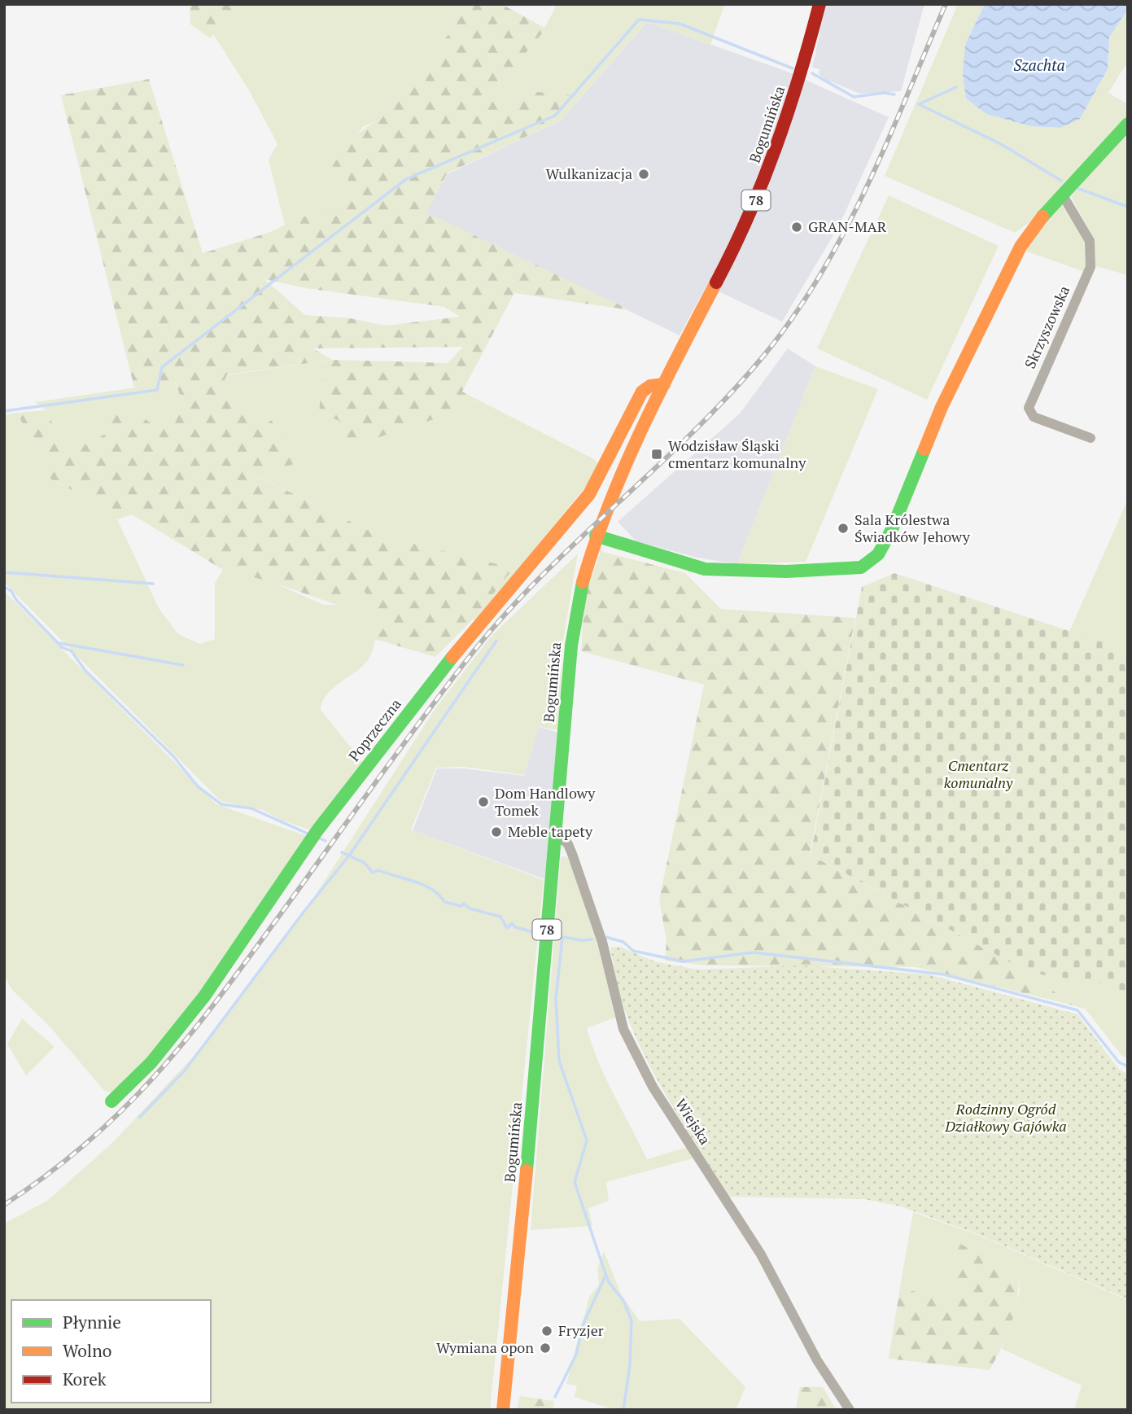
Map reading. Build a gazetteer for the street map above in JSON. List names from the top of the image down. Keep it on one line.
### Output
{"streets":{"street":["Bogumińska","78","Skrzyszowska","Poprzeczna","Wiejska"]},"crossings":[["Bogumińska","Poprzeczna"],["Bogumińska","Wiejska"]],"water":["Szachta"],"parks":["Cmentarz komunalny","Rodzinny Ogród Działkowy Gajówka"],"places":{"other":["Wulkanizacja","GRAN-MAR","Sala Królestwa Świadków Jehowy","Dom Handlowy Tomek","Meble tapety","Fryzjer","Wymiana opon"],"transit":["Wodzisław Śląski cmentarz komunalny"]},"legend":["Płynnie","Wolno","Korek"]}
